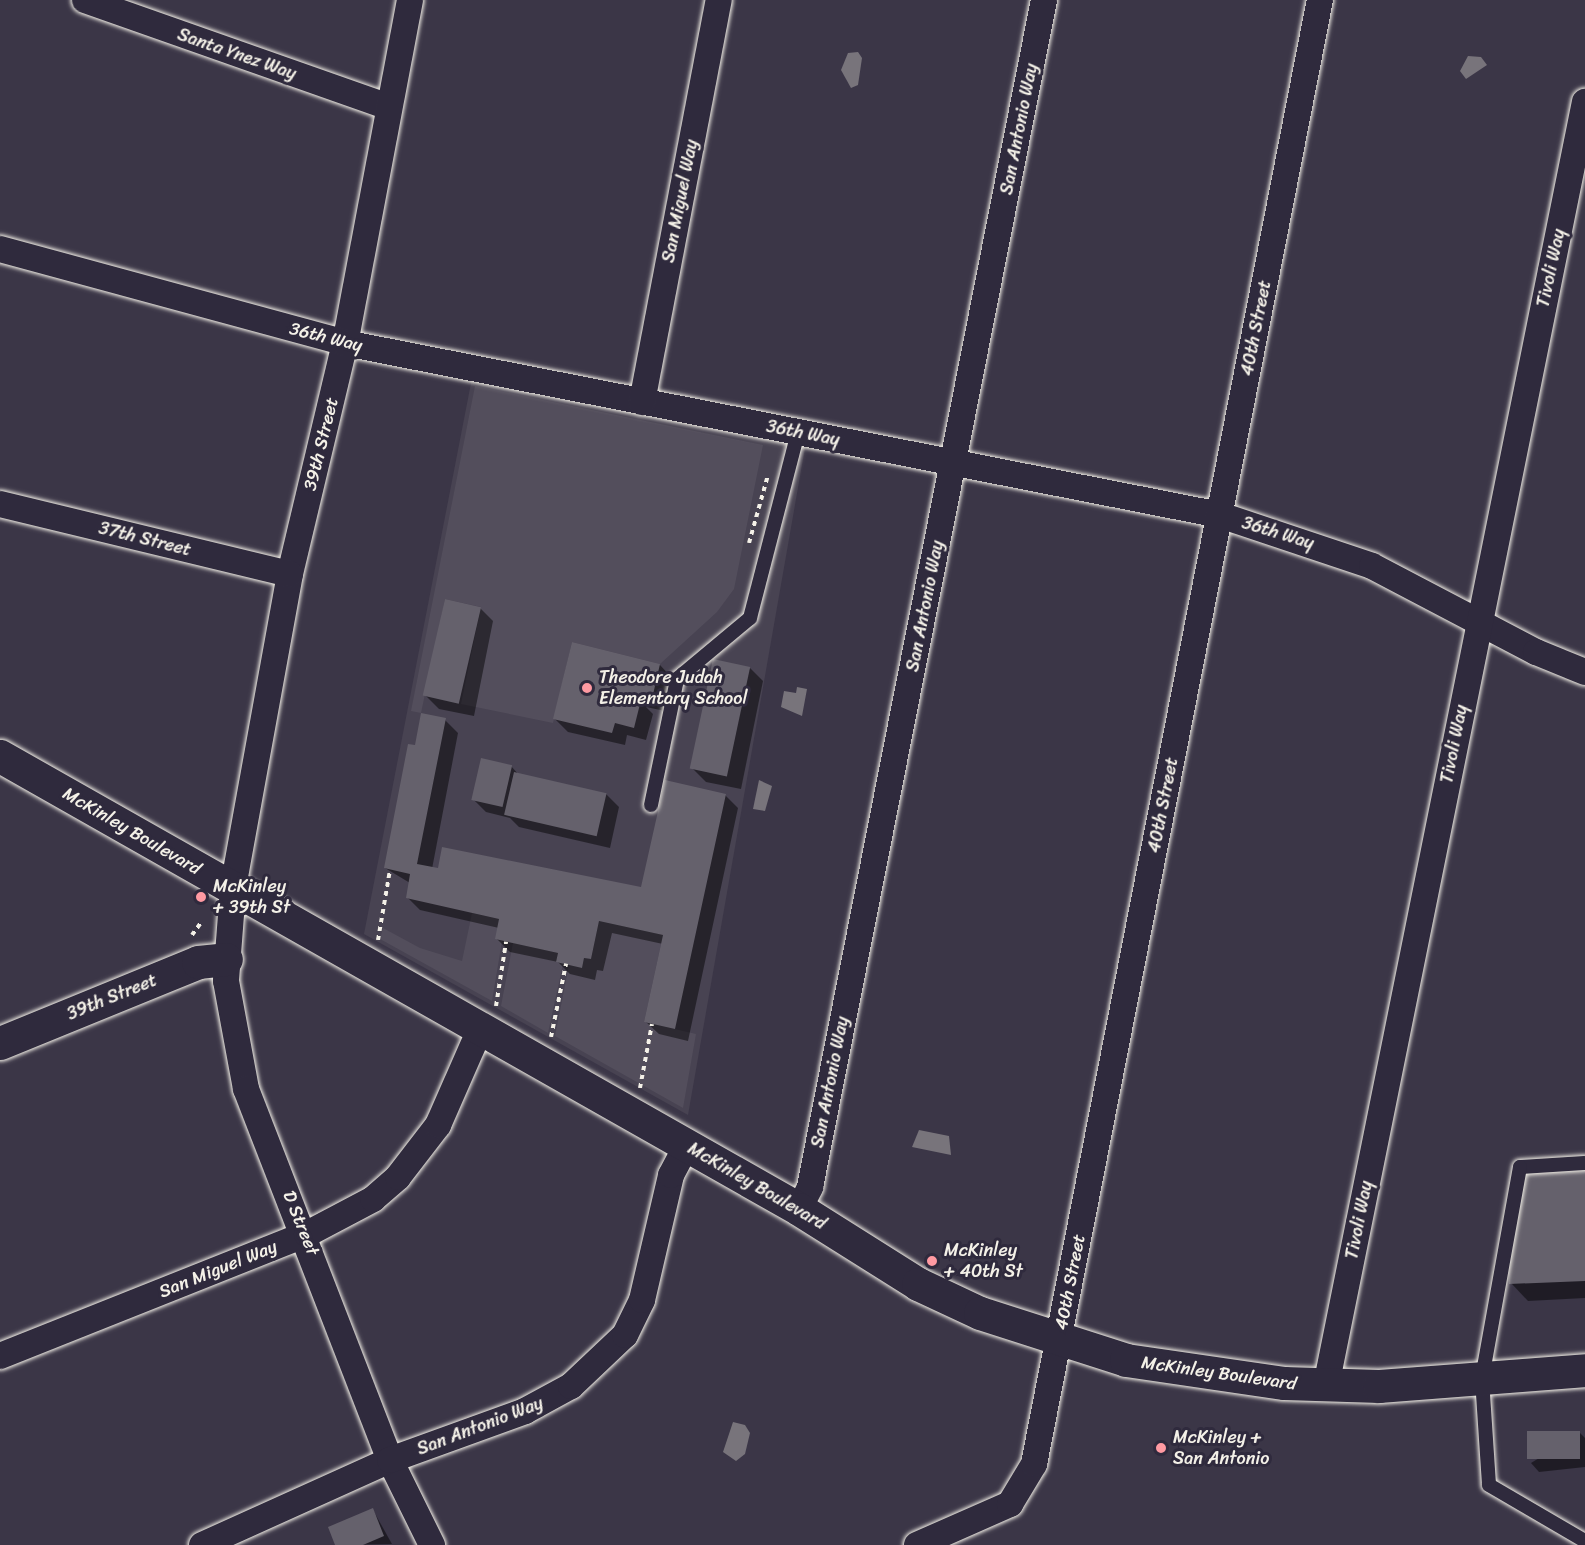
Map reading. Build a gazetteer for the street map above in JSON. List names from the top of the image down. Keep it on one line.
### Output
{"streets":{"street":["Santa Ynez Way","San Antonio Way","San Miguel Way","Tivoli Way","40th Street","36th Way","39th Street","37th Street","McKinley Boulevard","D Street"]},"crossings":[["Santa Ynez Way","39th Street"],["San Antonio Way","36th Way"],["San Antonio Way","McKinley Boulevard"],["San Antonio Way","D Street"],["San Miguel Way","36th Way"],["San Miguel Way","McKinley Boulevard"],["San Miguel Way","D Street"],["Tivoli Way","36th Way"],["Tivoli Way","McKinley Boulevard"],["40th Street","36th Way"],["40th Street","McKinley Boulevard"],["36th Way","39th Street"],["39th Street","37th Street"],["39th Street","McKinley Boulevard"],["39th Street","D Street"],["McKinley Boulevard","D Street"]],"places":["Theodore Judah Elementary School","McKinley + 39th St","McKinley + 40th St","McKinley + San Antonio"]}
